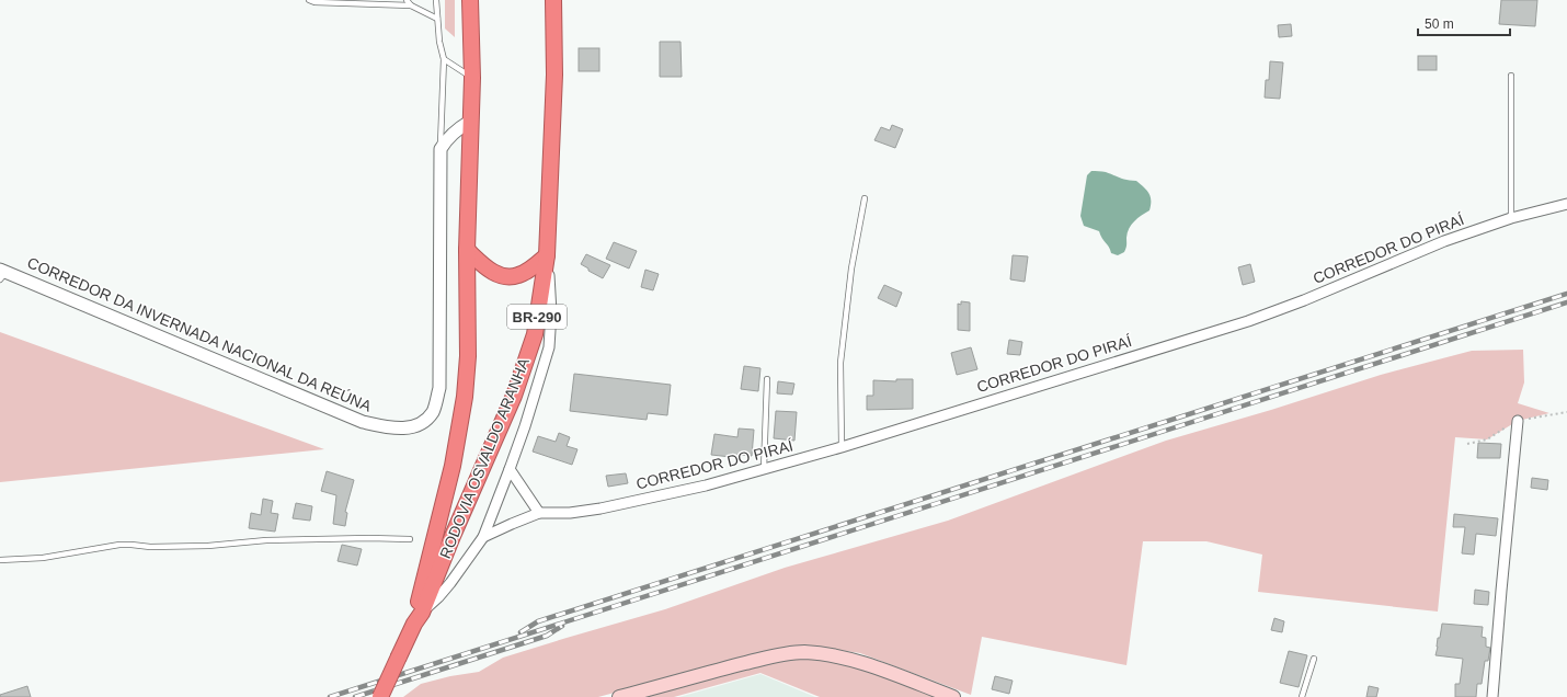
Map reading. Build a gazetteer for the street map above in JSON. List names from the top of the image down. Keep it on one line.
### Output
{"streets":{"highway":["BR-290","RODOVIA OSVALDO ARANHA"],"street":["CORREDOR DO PIRAÍ","CORREDOR DA INVERNADA NACIONAL DA REÚNA"]},"scale_bar":"50 m"}
